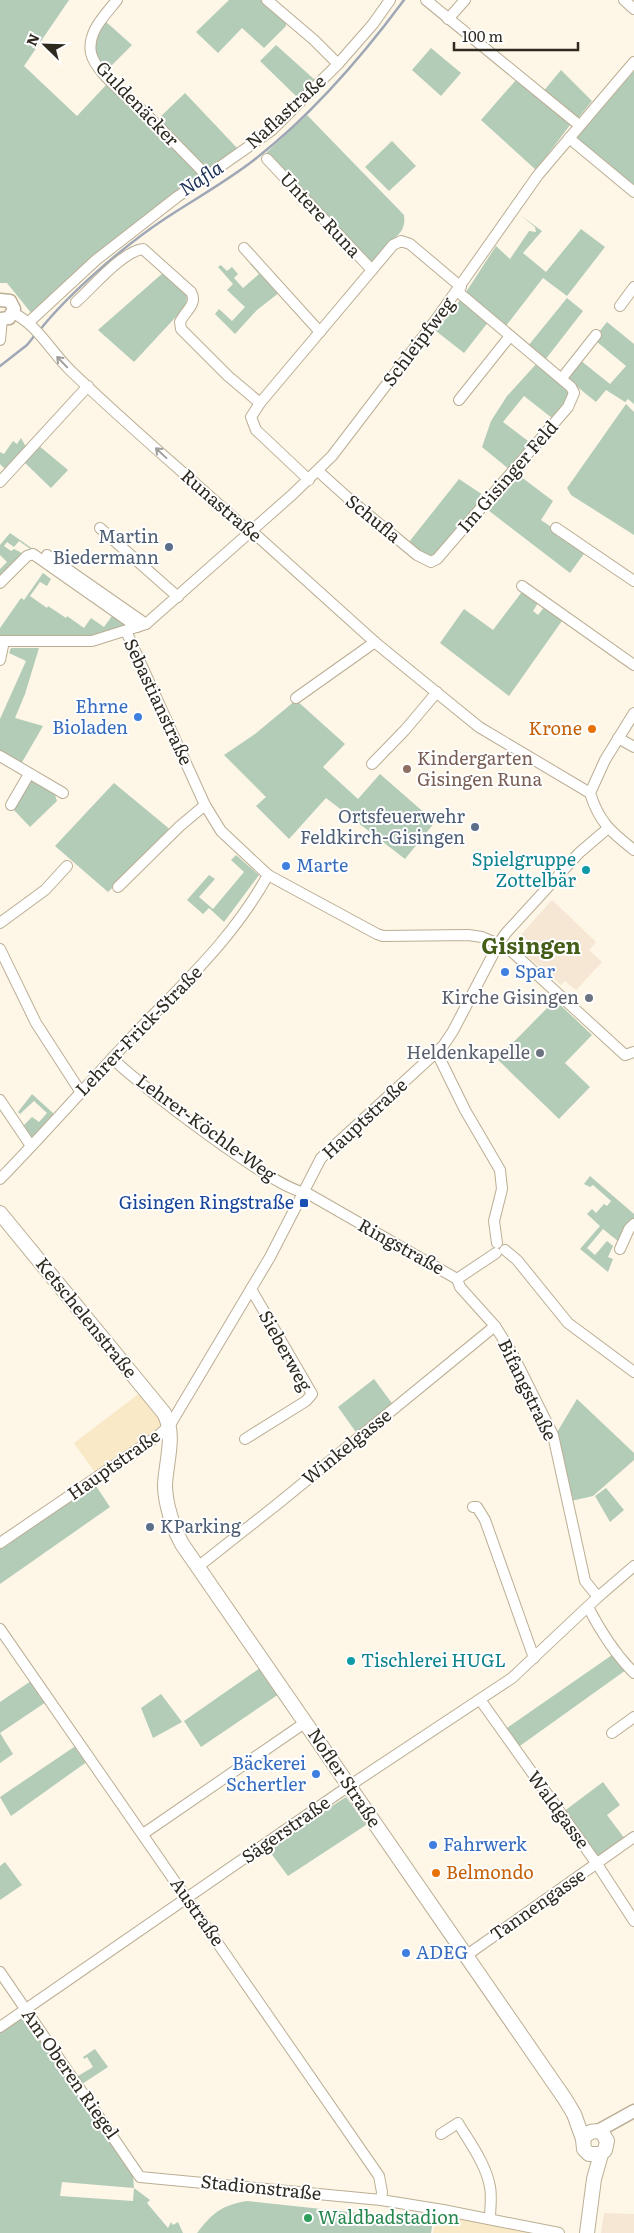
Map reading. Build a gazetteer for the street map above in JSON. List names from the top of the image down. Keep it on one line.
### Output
{"streets":{"main road":["Ketschelenstraße","Nofler Straße"],"street":["Guldenäcker","Naflastraße","Untere Runa","Schleipfweg","Im Gisinger Feld","Runastraße","Schufla","Sebastianstraße","Lehrer-Frick-Straße","Hauptstraße","Lehrer-Köchle-Weg","Ringstraße","Sieberweg","Bifangstraße","Winkelgasse","Waldgasse","Sägerstraße","Tannengasse","Austraße","Am Oberen Riegel","Stadionstraße"]},"crossings":[["Guldenäcker","Naflastraße"],["Naflastraße","Runastraße"],["Untere Runa","Schleipfweg"],["Schleipfweg","Runastraße"],["Schleipfweg","Schufla"],["Schleipfweg","Sebastianstraße"],["Im Gisinger Feld","Schufla"],["Sebastianstraße","Lehrer-Frick-Straße"],["Sebastianstraße","Hauptstraße"],["Lehrer-Frick-Straße","Lehrer-Köchle-Weg"],["Hauptstraße","Lehrer-Köchle-Weg"],["Hauptstraße","Ringstraße"],["Hauptstraße","Ketschelenstraße"],["Hauptstraße","Sieberweg"],["Hauptstraße","Nofler Straße"],["Lehrer-Köchle-Weg","Ringstraße"],["Ringstraße","Bifangstraße"],["Ketschelenstraße","Nofler Straße"],["Bifangstraße","Winkelgasse"],["Bifangstraße","Sägerstraße"],["Winkelgasse","Nofler Straße"],["Nofler Straße","Sägerstraße"],["Nofler Straße","Tannengasse"],["Waldgasse","Sägerstraße"],["Waldgasse","Tannengasse"],["Sägerstraße","Austraße"],["Sägerstraße","Am Oberen Riegel"],["Austraße","Stadionstraße"],["Am Oberen Riegel","Stadionstraße"]],"one_way":["Runastraße"],"districts":["Gisingen"],"water":["Nafla"],"places":{"other":["Martin Biedermann","Ehrne Bioladen","Krone","Kindergarten Gisingen Runa","Ortsfeuerwehr Feldkirch-Gisingen","Marte","Spielgruppe Zottelbär","Spar","Kirche Gisingen","Heldenkapelle","KParking","Tischlerei HUGL","Bäckerei Schertler","Fahrwerk","Belmondo","ADEG","Waldbadstadion"],"transit":["Gisingen Ringstraße"]},"scale_bar":"100 m","north":"top left"}
